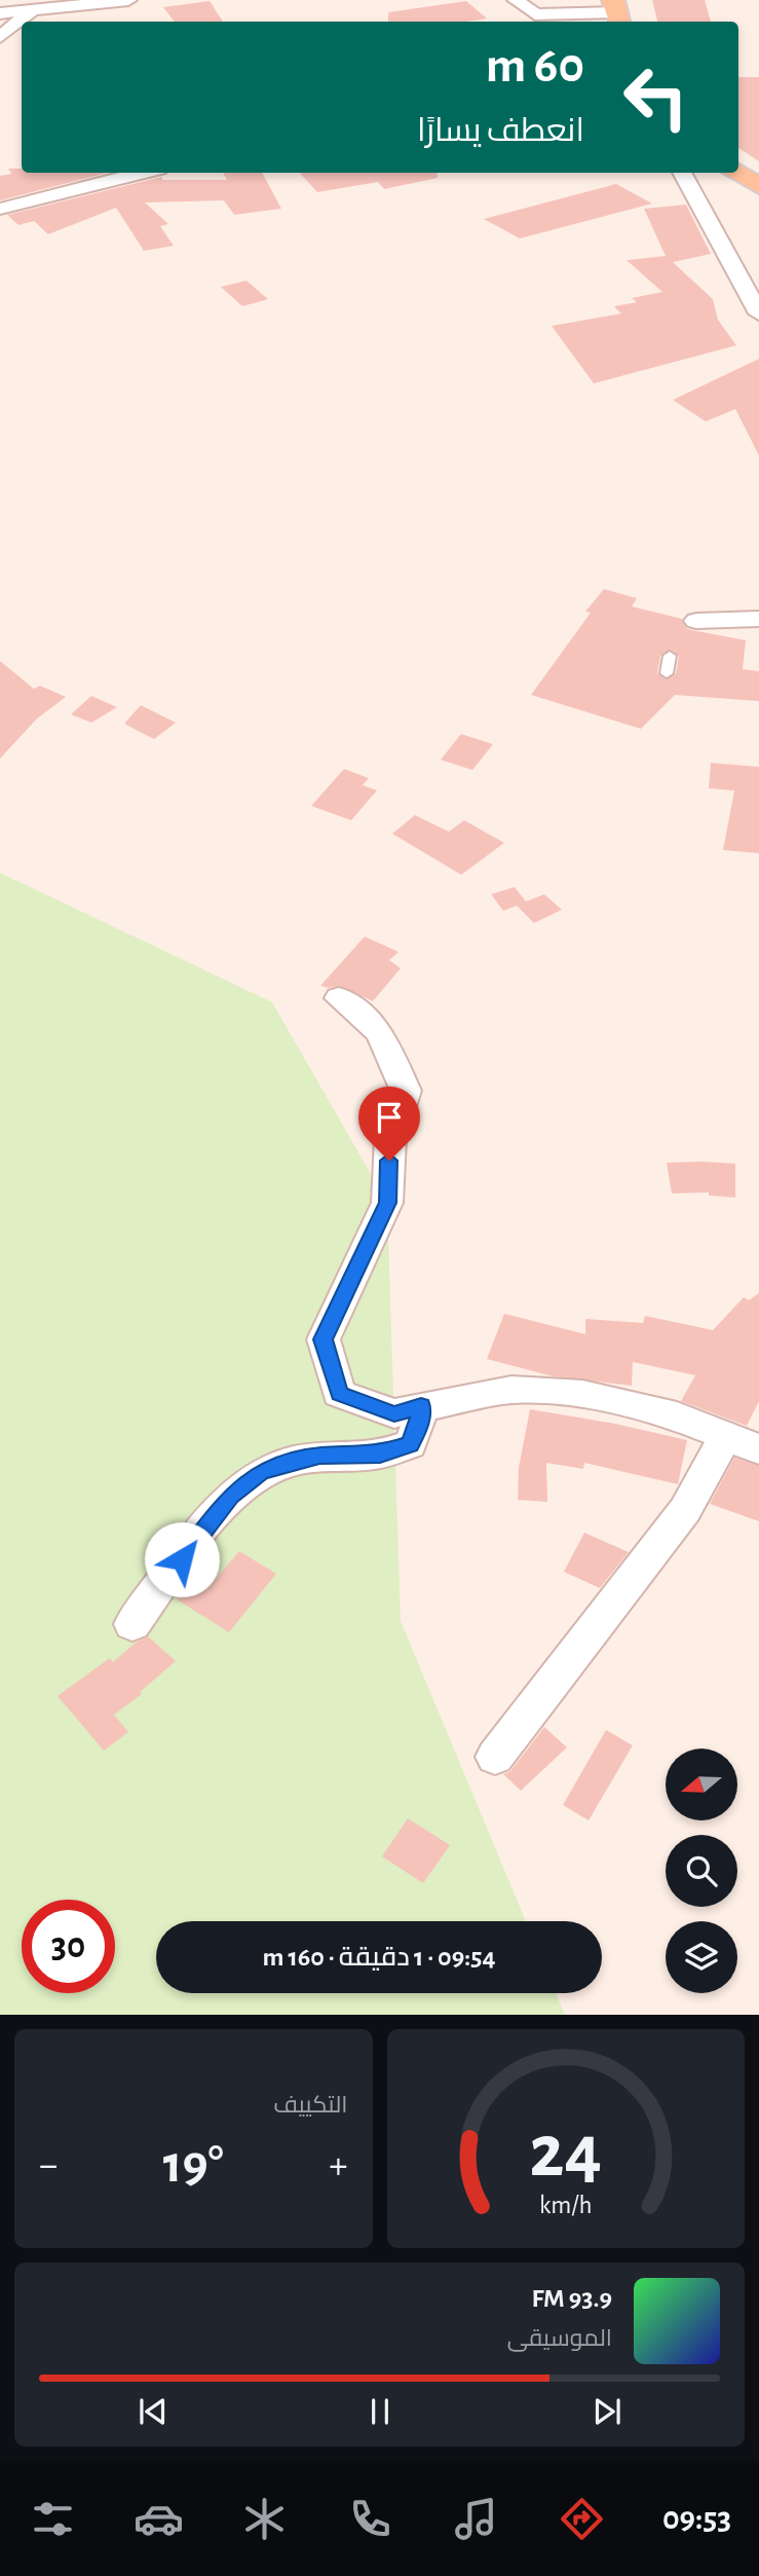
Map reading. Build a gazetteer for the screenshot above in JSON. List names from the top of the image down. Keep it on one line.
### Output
{"north":"left","page":{"turn":["60 m","انعطف يسارًا"],"limit":"30","trip":"09:54 · 1 دقيقة · 160 m","tile":"التكييف","heat":["−","19°","+"],"song":["93.9 FM","الموسيقى"],"tabs":"09:53","gauge":["24","km/h"]}}
